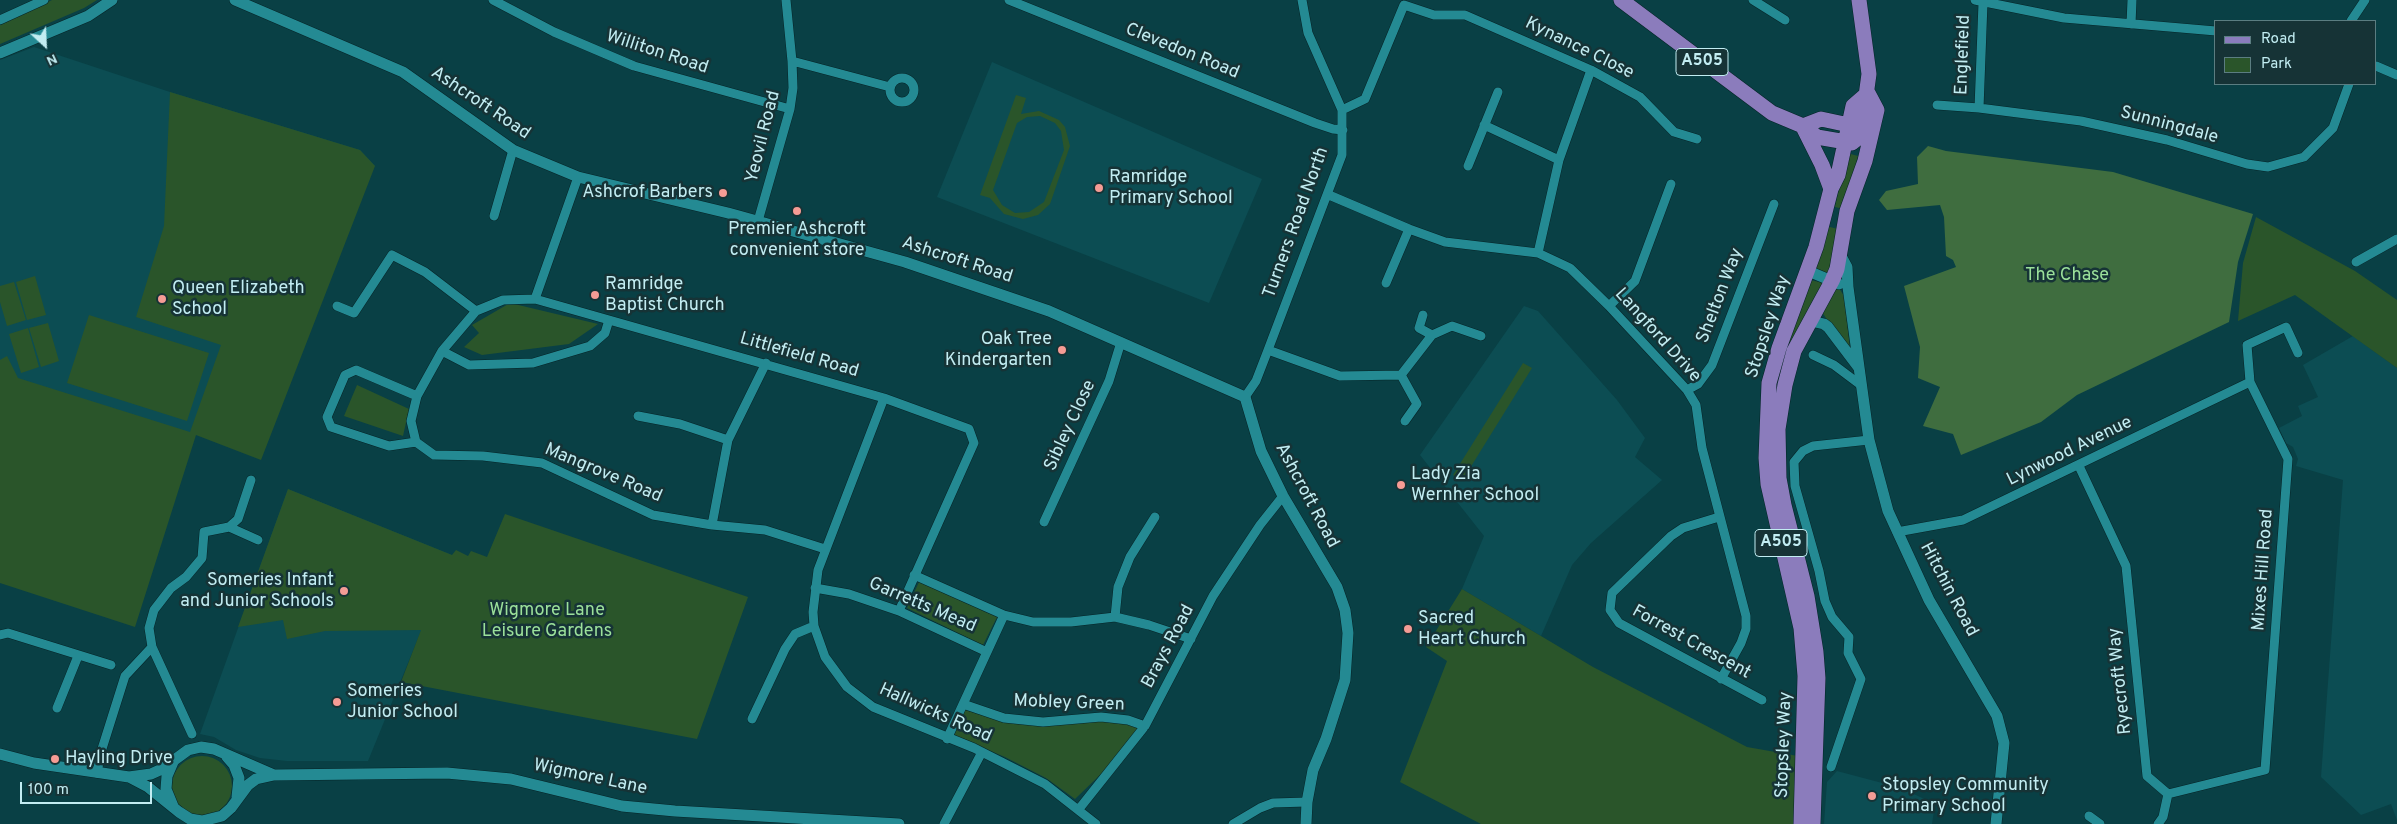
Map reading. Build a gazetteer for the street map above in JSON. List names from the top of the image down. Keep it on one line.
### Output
{"streets":{"main road":["A505","Stopsley Way"],"street":["Kynance Close","Clevedon Road","Williton Road","Englefield","Ashcroft Road","Sunningdale","Yeovil Road","Turners Road North","Shelton Way","Langford Drive","Littlefield Road","Sibley Close","Lynwood Avenue","Mangrove Road","Mixes Hill Road","Hitchin Road","Garretts Mead","Forrest Crescent","Brays Road","Ryecroft Way","Mobley Green","Hallwicks Road","Wigmore Lane"]},"crossings":[["Kynance Close","Turners Road North"],["Clevedon Road","Turners Road North"],["Williton Road","Yeovil Road"],["Englefield","Sunningdale"],["Ashcroft Road","Yeovil Road"],["Ashcroft Road","Turners Road North"],["Ashcroft Road","Sibley Close"],["Ashcroft Road","Brays Road"],["Turners Road North","Langford Drive"],["Shelton Way","Langford Drive"],["Stopsley Way","Hitchin Road"],["Langford Drive","Forrest Crescent"],["Littlefield Road","Garretts Mead"],["Littlefield Road","Hallwicks Road"],["Lynwood Avenue","Mixes Hill Road"],["Lynwood Avenue","Hitchin Road"],["Lynwood Avenue","Ryecroft Way"],["Mangrove Road","Hallwicks Road"],["Mixes Hill Road","Ryecroft Way"],["Garretts Mead","Hallwicks Road"],["Brays Road","Mobley Green"],["Brays Road","Hallwicks Road"]],"parks":["The Chase","Wigmore Lane Leisure Gardens"],"places":["Ramridge Primary School","Ashcrof Barbers","Premier Ashcroft convenient store","Ramridge Baptist Church","Queen Elizabeth School","Oak Tree Kindergarten","Lady Zia Wernher School","Someries Infant and Junior Schools","Sacred Heart Church","Someries Junior School","Hayling Drive","Stopsley Community Primary School"],"legend":["Road","Park"],"scale_bar":"100 m","north":"bottom right"}
